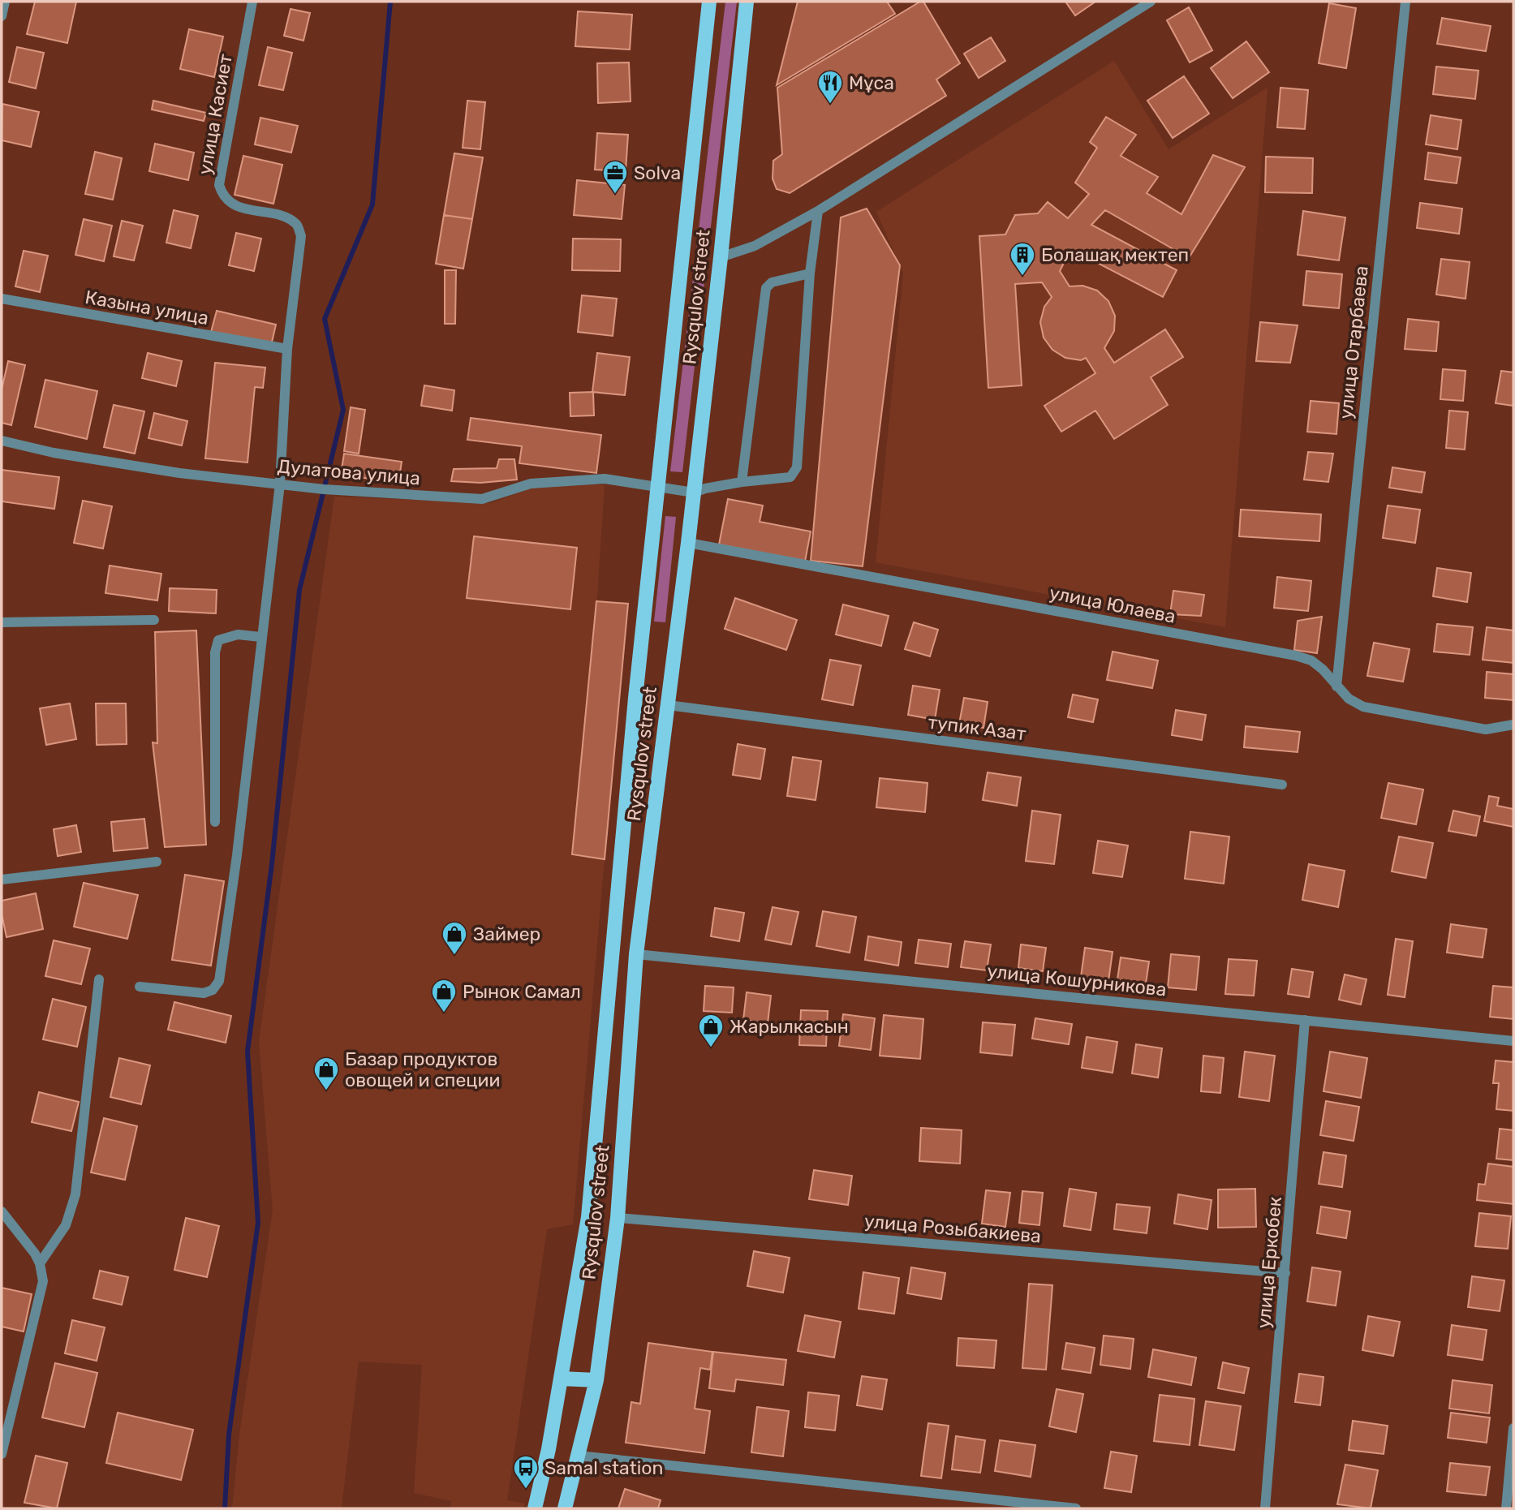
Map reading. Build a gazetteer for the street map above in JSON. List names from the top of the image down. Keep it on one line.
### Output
{"streets":{"main road":["Rysqulov street"],"street":["улица Касиет","Казына улица","улица Отарбаева","Дулатова улица","улица Юлаева","тупик Азат","улица Кошурникова","улица Розыбакиева","улица Еркобек"]},"crossings":[["улица Касиет","Казына улица"],["Rysqulov street","Дулатова улица"],["Rysqulov street","улица Юлаева"],["Rysqulov street","тупик Азат"],["Rysqulov street","улица Кошурникова"],["Rysqulov street","улица Розыбакиева"],["улица Отарбаева","улица Юлаева"],["улица Кошурникова","улица Еркобек"],["улица Розыбакиева","улица Еркобек"]],"places":{"restaurant":["Мұса"],"office":["Solva"],"building":["Болашақ мектеп"],"shop":["Займер","Рынок Самал","Жарылкасын","Базар продуктов овощей и специи"],"bus stop":["Samal station"]}}
